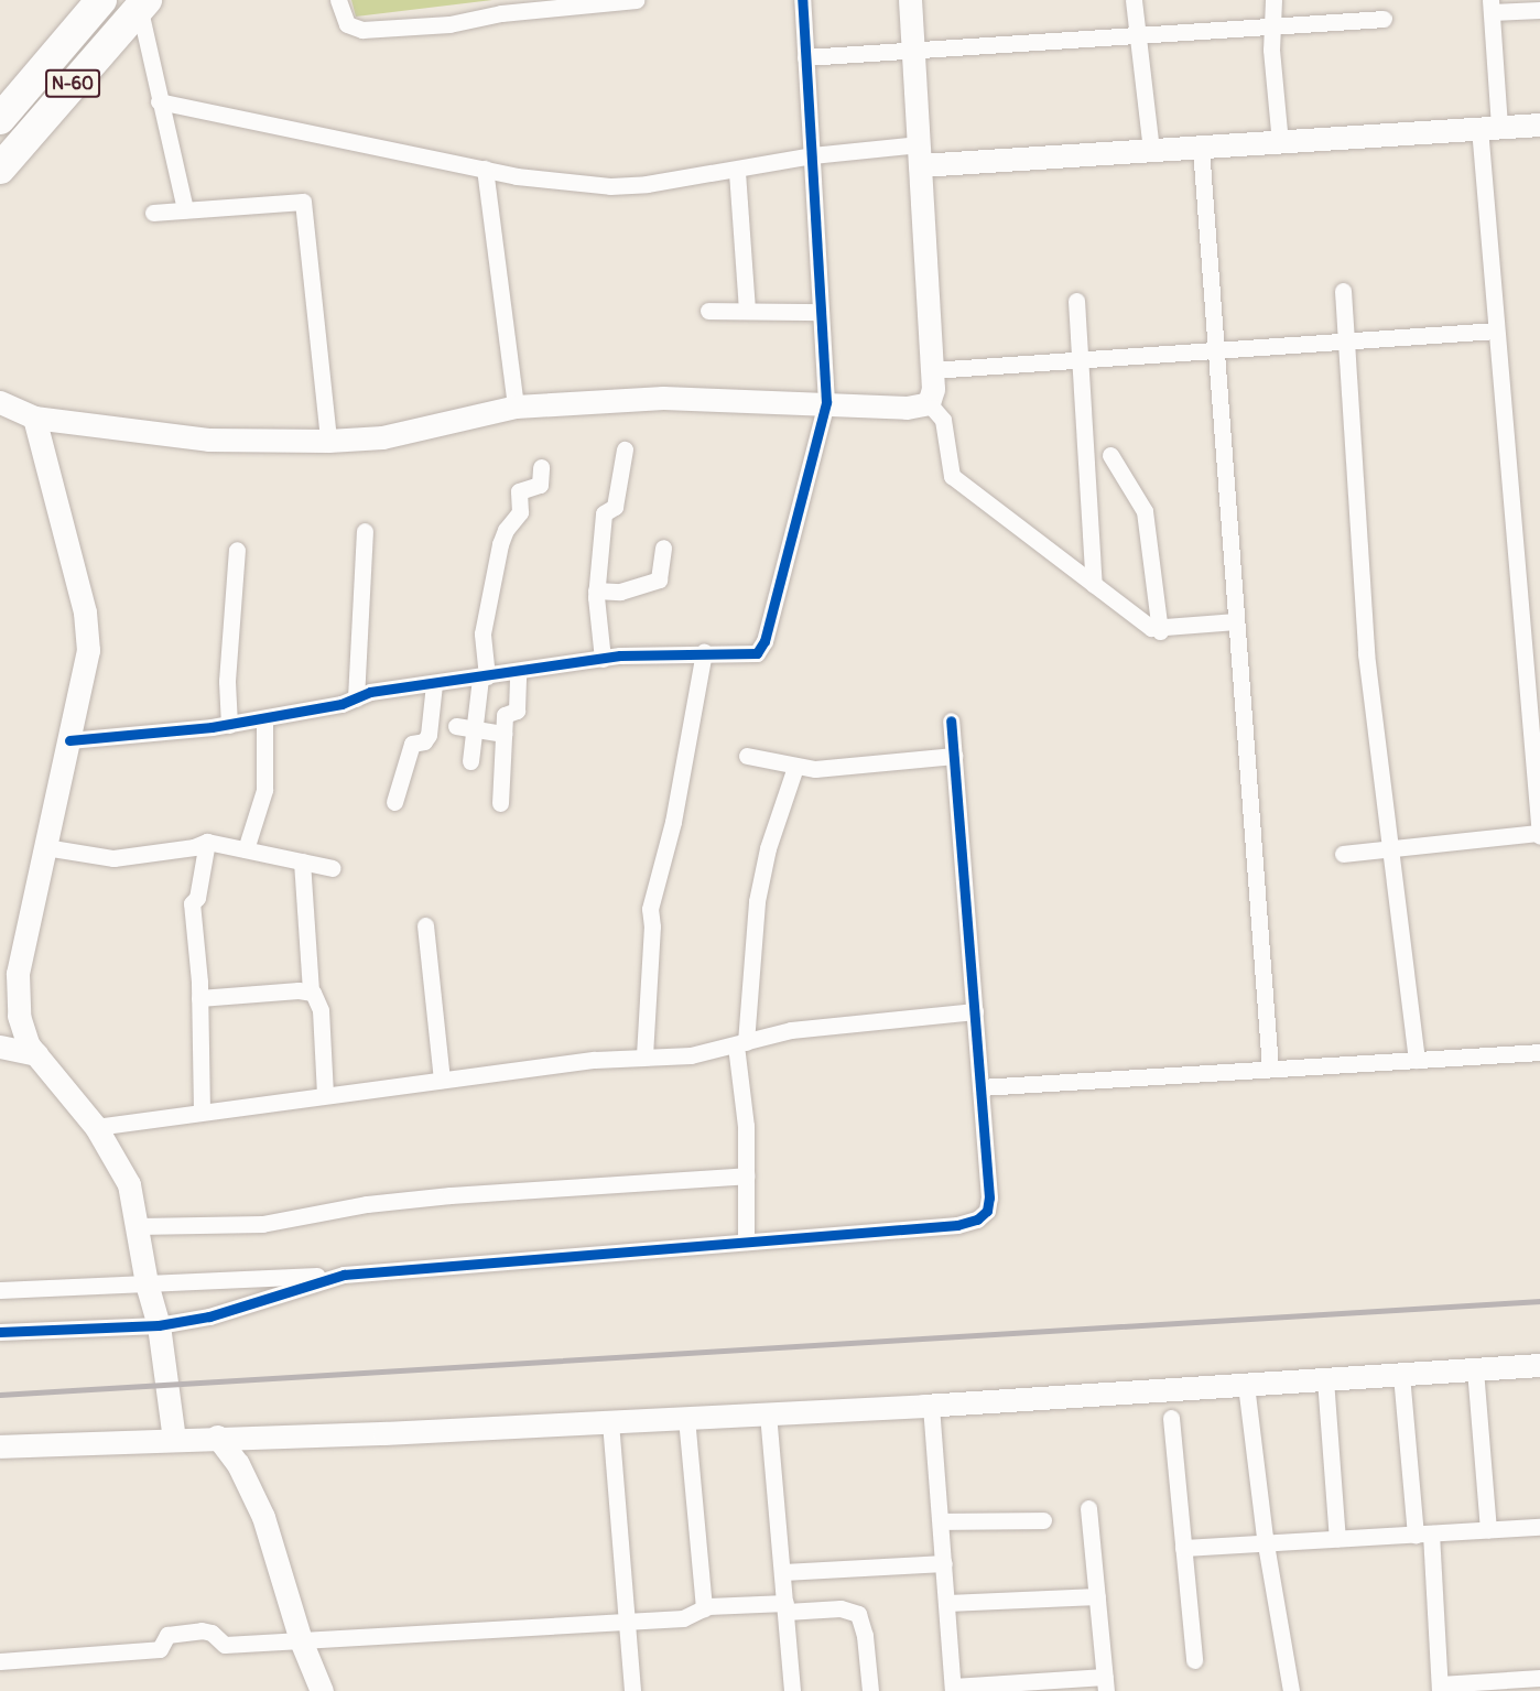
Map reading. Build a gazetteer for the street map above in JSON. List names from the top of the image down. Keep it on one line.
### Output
{"streets":{"highway":["N-60"]}}
